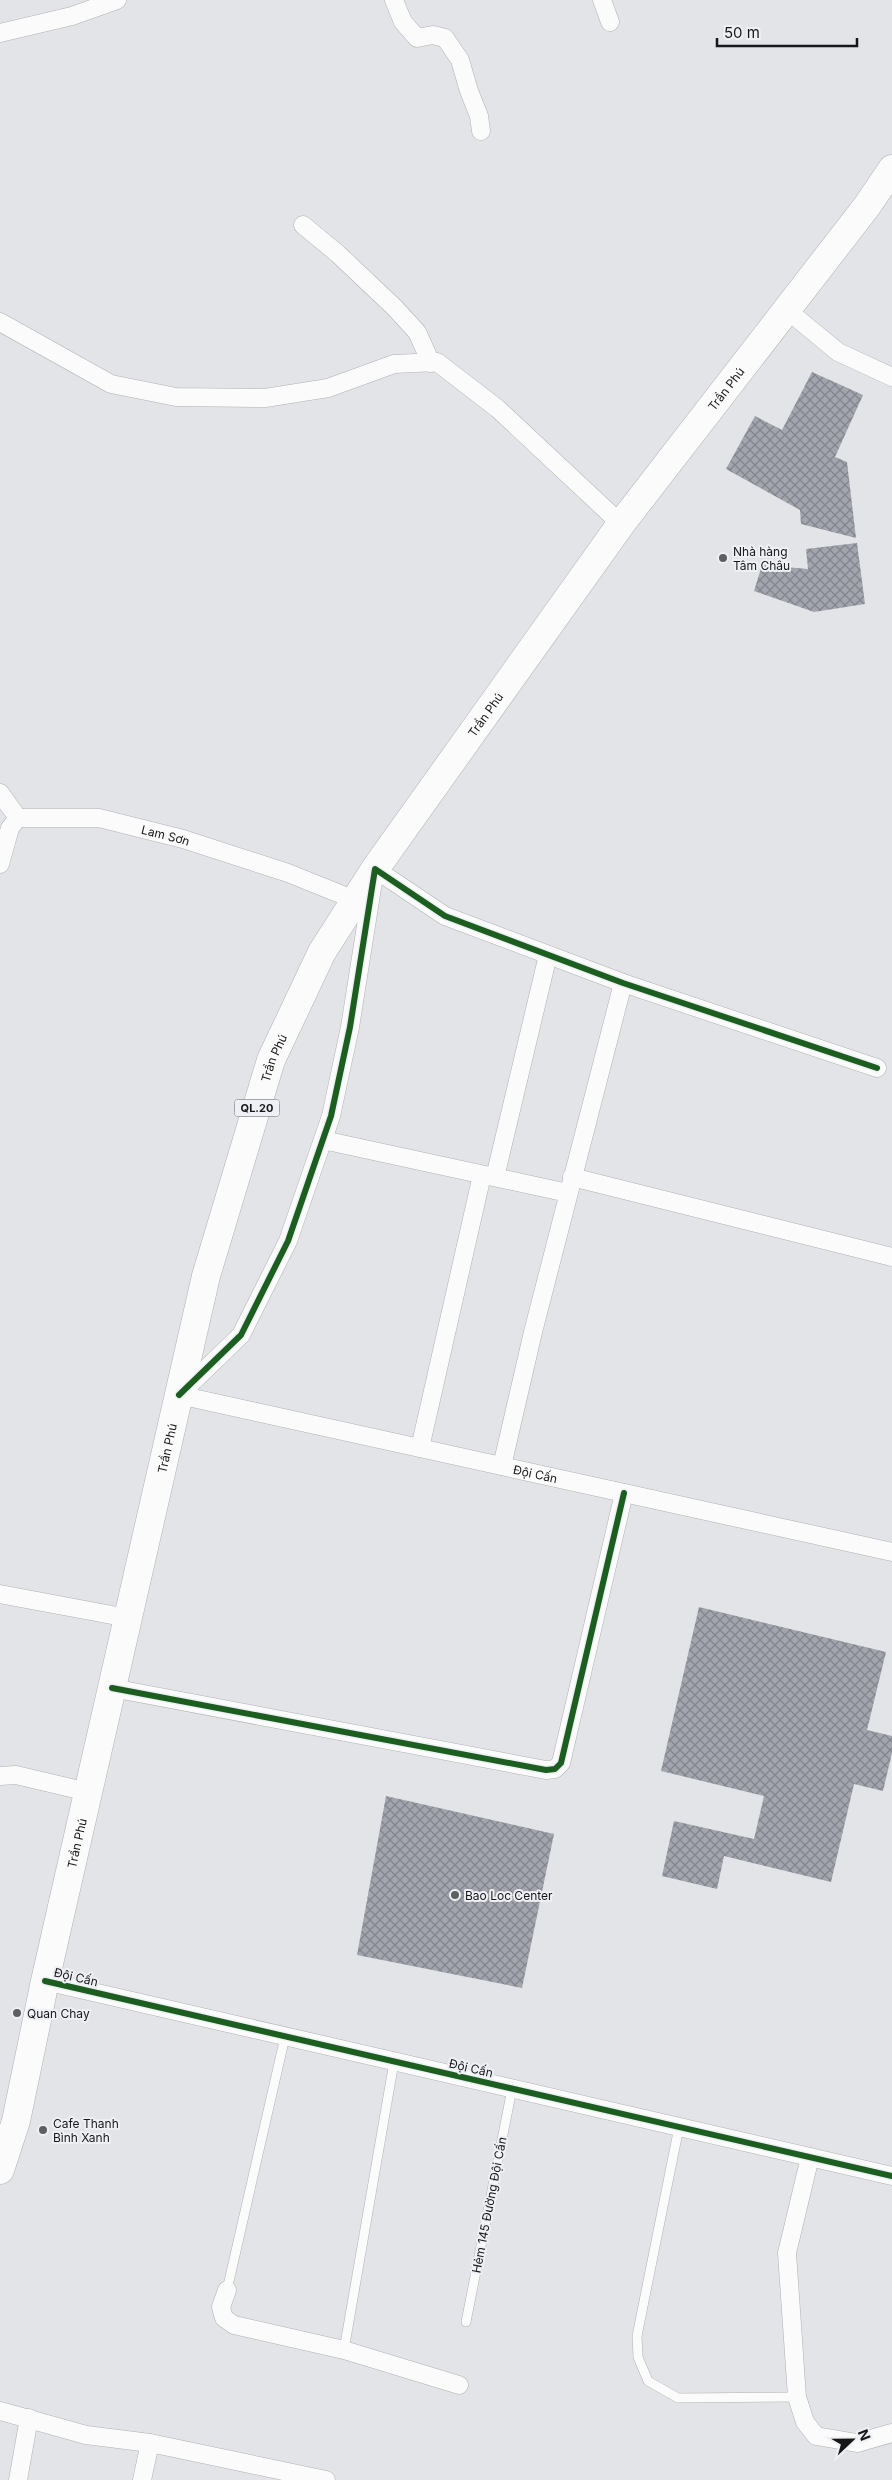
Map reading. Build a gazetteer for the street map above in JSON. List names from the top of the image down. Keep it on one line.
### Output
{"streets":{"highway":["Trần Phú","QL.20"],"street":["Lam Sơn","Đội Cấn"],"lane":["Hẻm 145 Đường Đội Cấn"]},"crossings":[["Trần Phú","Lam Sơn"],["Trần Phú","QL.20"],["Trần Phú","Đội Cấn"],["Đội Cấn","Hẻm 145 Đường Đội Cấn"]],"places":["Nhà hàng Tâm Châu","Bao Loc Center","Quan Chay","Cafe Thanh Bình Xanh"],"scale_bar":"50 m","north":"right"}
